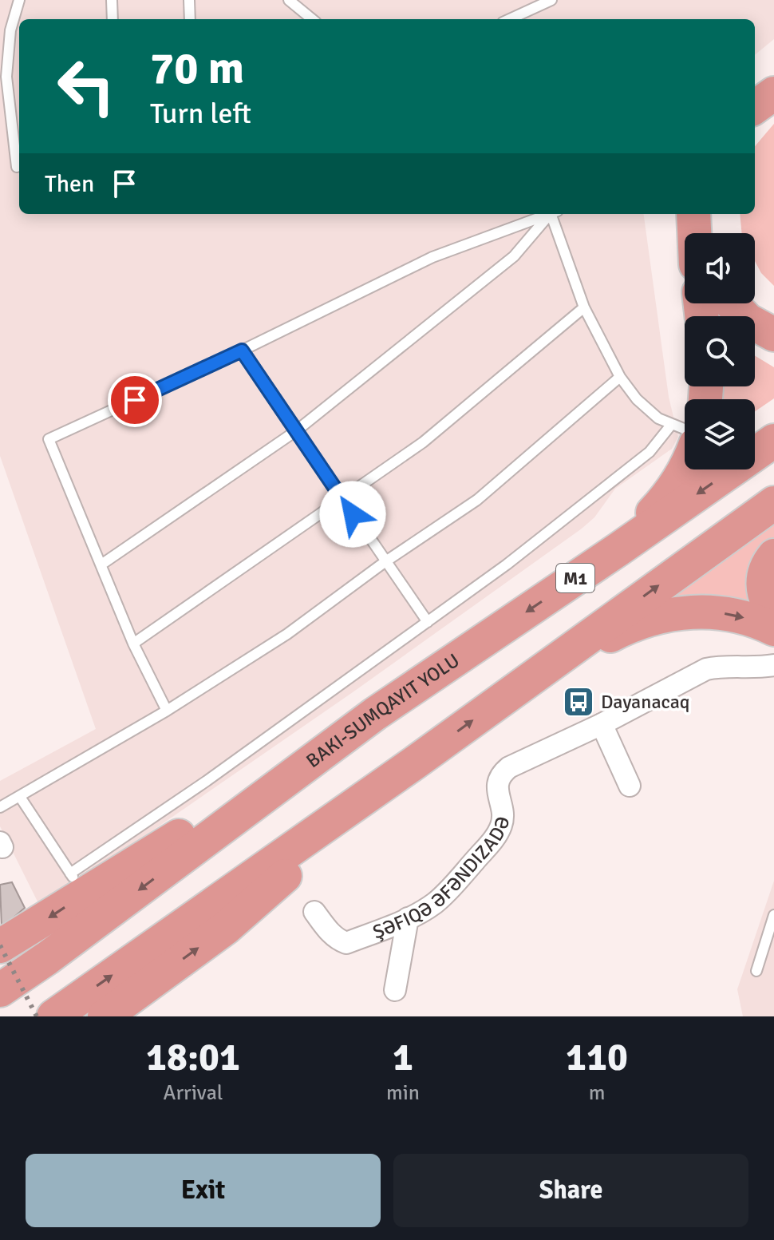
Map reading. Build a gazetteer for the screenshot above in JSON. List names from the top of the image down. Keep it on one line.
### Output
{"streets":{"highway":["M1"],"street":["ŞƏFIQƏ ƏFƏNDIZADƏ"]},"places":{"bus stop":["Dayanacaq"]},"page":{"turn":["70 m","Turn left"],"then":"Then","eta":["18:01","Arrival","1","min","110","m"],"buttons":["Exit","Share"]}}
